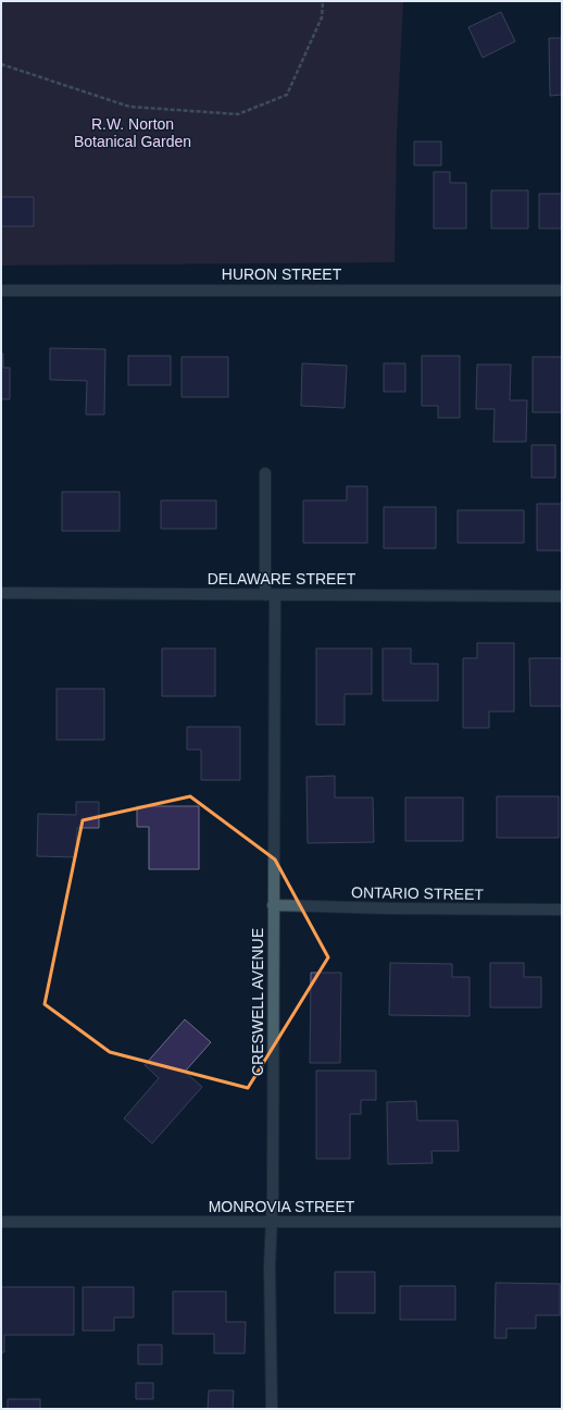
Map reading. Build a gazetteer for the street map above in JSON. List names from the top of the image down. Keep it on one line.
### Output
{"streets":{"street":["HURON STREET","DELAWARE STREET","ONTARIO STREET","CRESWELL AVENUE","MONROVIA STREET"]},"crossings":[["DELAWARE STREET","CRESWELL AVENUE"],["ONTARIO STREET","CRESWELL AVENUE"],["CRESWELL AVENUE","MONROVIA STREET"]],"parks":["R.W. Norton Botanical Garden"]}
